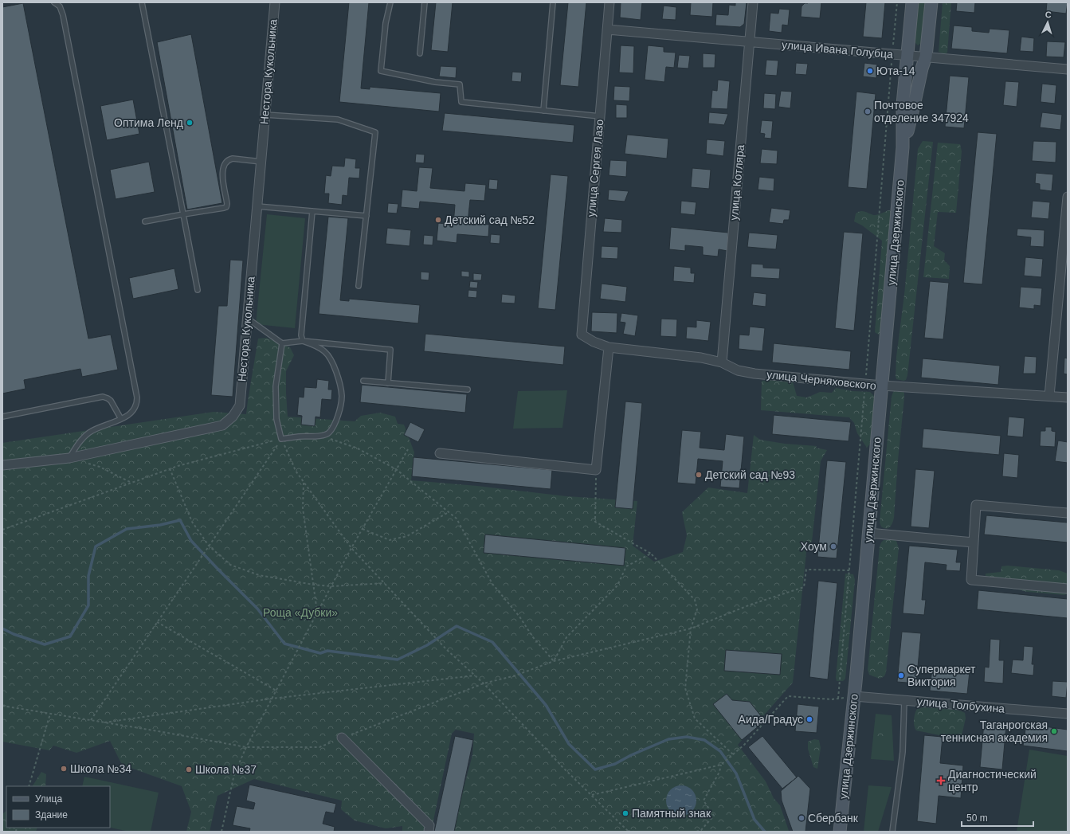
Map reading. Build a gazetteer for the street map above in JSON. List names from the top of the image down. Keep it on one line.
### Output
{"streets":{"main road":["улица Дзержинского"],"street":["улица Ивана Голубца","Нестора Кукольника","улица Сергея Лазо","улица Котляра","улица Черняховского","улица Толбухина"]},"crossings":[["улица Ивана Голубца","улица Сергея Лазо"],["улица Ивана Голубца","улица Котляра"],["улица Ивана Голубца","улица Дзержинского"],["улица Сергея Лазо","улица Черняховского"],["улица Котляра","улица Черняховского"],["улица Дзержинского","улица Черняховского"],["улица Дзержинского","улица Толбухина"]],"parks":["Роща «Дубки»"],"places":{"other":["Юта-14","Почтовое отделение 347924","Оптима Ленд","Детский сад №52","Детский сад №93","Хоум","Супермаркет Виктория","Аида/Градус","Таганрогская теннисная академия","Школа №34","Школа №37","Памятный знак","Сбербанк"],"health":["Диагностический центр"]},"legend":["Улица","Здание"],"scale_bar":"50 m","north":"top"}
